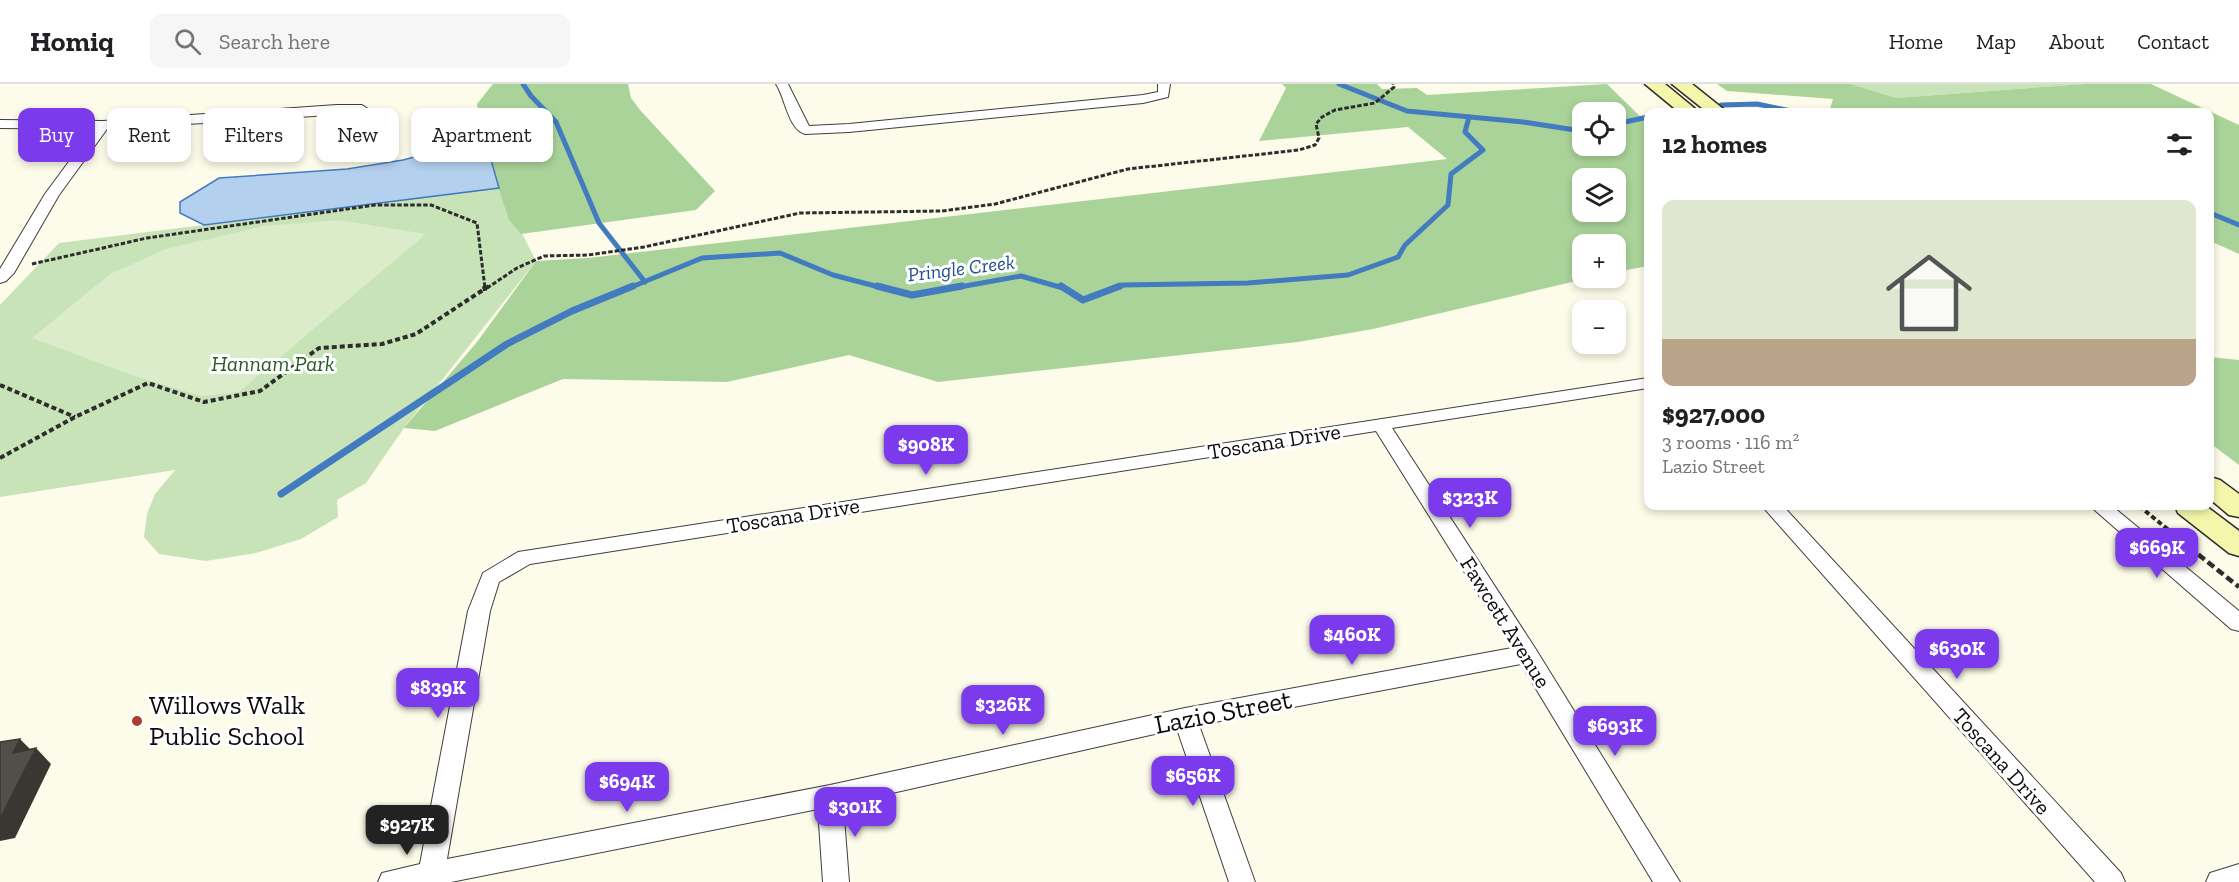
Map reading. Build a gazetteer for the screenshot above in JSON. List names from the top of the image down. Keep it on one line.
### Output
{"streets":{"street":["Toscana Drive","Fawcett Avenue","Lazio Street"]},"crossings":[["Toscana Drive","Fawcett Avenue"],["Toscana Drive","Lazio Street"],["Fawcett Avenue","Lazio Street"]],"water":["Pringle Creek"],"parks":["Hannam Park"],"places":["Willows Walk Public School"],"page":{"header":"Homiq","search":"Search here","nav":["Home","Map","About","Contact"],"map_buttons":["+","−"],"chip":["Buy","Rent","Filters","New","Apartment"],"heading":"12 homes","list":[{"name":"$927,000","note":"3 rooms · 116 m² · Lazio Street"}],"price":["$908K","$323K","$669K","$460K","$630K","$839K","$326K","$693K","$656K","$694K","$301K","$927K"]}}
